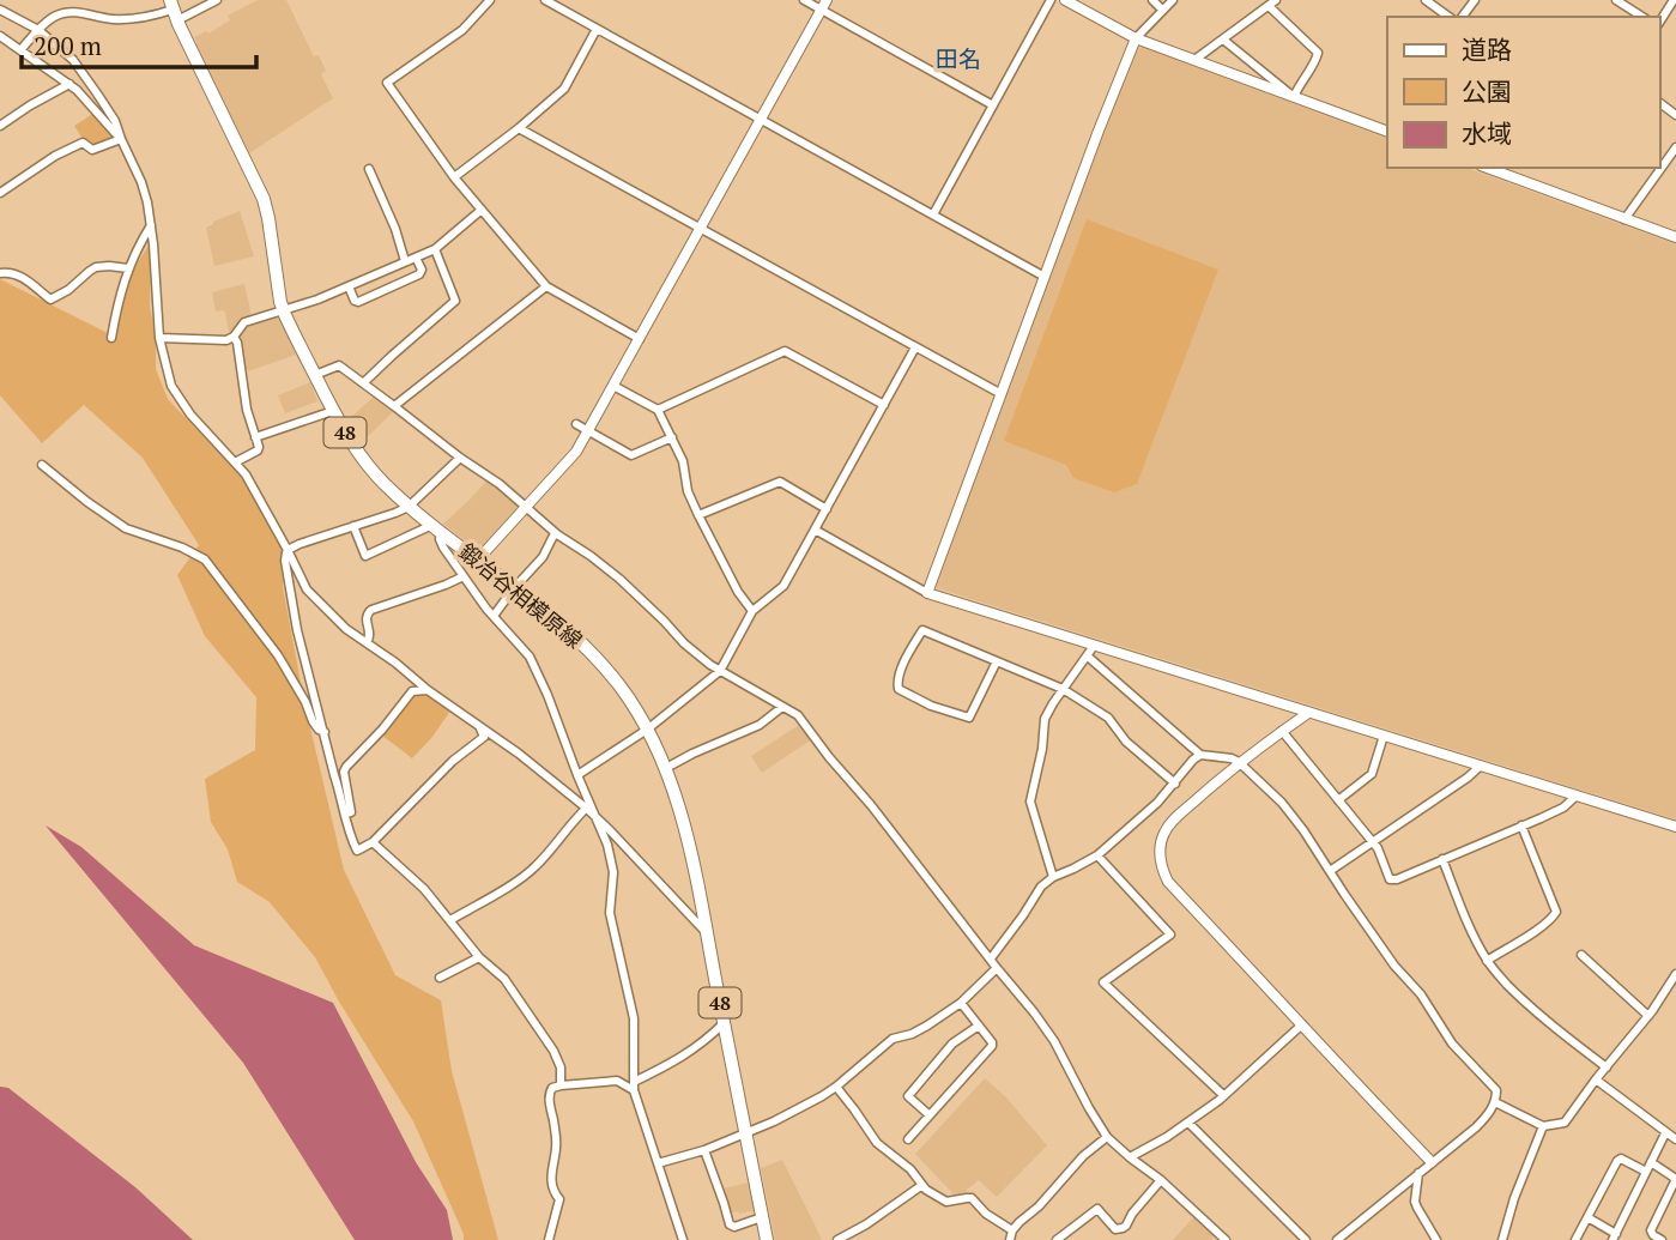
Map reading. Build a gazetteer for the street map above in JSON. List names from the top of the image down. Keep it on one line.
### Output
{"streets":{"main road":["48","鍛冶谷相模原線"]},"districts":["田名"],"legend":["道路","公園","水域"],"scale_bar":"200 m"}
